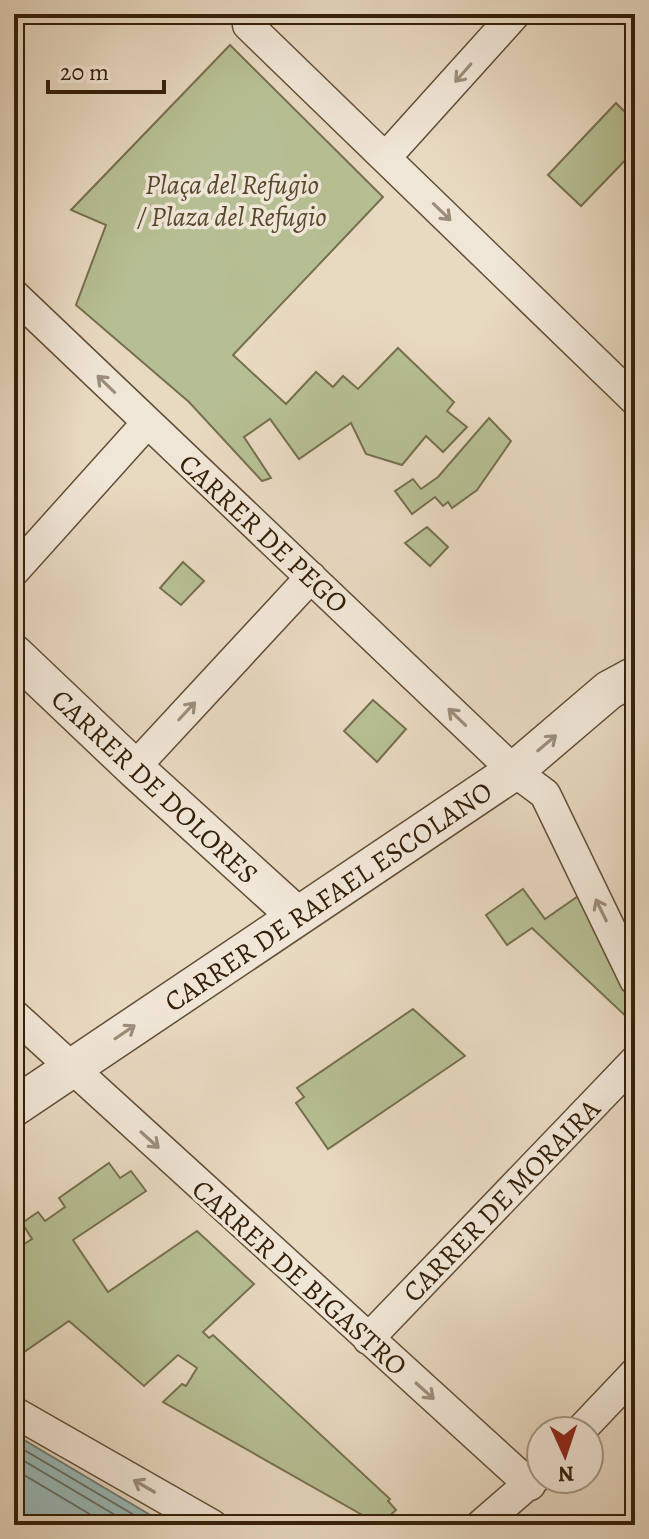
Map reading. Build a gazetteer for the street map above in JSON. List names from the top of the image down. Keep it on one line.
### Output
{"streets":{"street":["CARRER DE PEGO","CARRER DE DOLORES","CARRER DE RAFAEL ESCOLANO","CARRER DE MORAIRA","CARRER DE BIGASTRO"]},"crossings":[["CARRER DE PEGO","CARRER DE RAFAEL ESCOLANO"],["CARRER DE DOLORES","CARRER DE RAFAEL ESCOLANO"],["CARRER DE RAFAEL ESCOLANO","CARRER DE BIGASTRO"],["CARRER DE MORAIRA","CARRER DE BIGASTRO"]],"one_way":["CARRER DE PEGO","CARRER DE RAFAEL ESCOLANO","CARRER DE BIGASTRO"],"parks":["Plaça del Refugio / Plaza del Refugio"],"scale_bar":"20 m","north":"bottom"}
